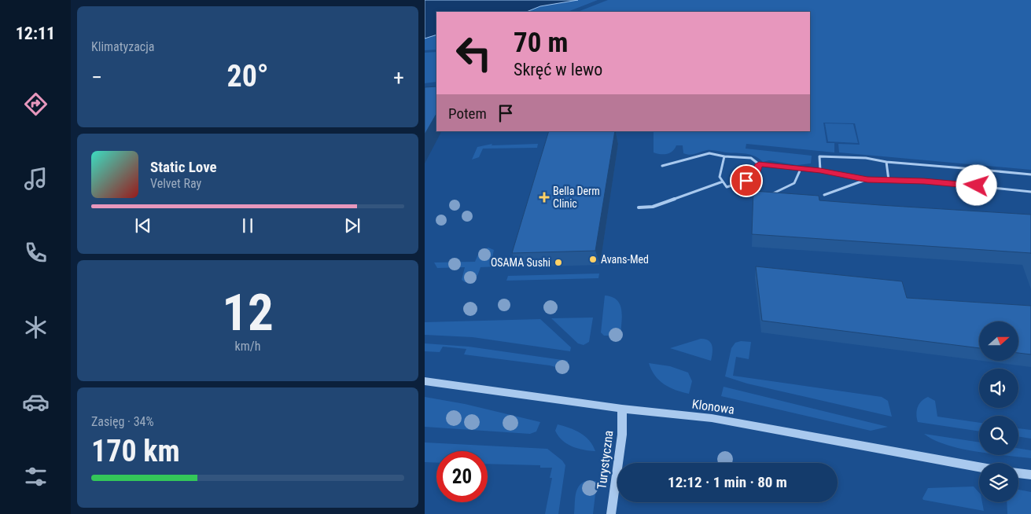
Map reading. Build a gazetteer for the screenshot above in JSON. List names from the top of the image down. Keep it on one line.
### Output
{"streets":{"street":["Klonowa","Turystyczna"]},"crossings":[["Klonowa","Turystyczna"]],"places":{"health":["Bella Derm Clinic"],"other":["Avans-Med","OSAMA Sushi"]},"north":"right","page":{"tabs":"12:11","tile":["Klimatyzacja",["12","km/h"],["Zasięg · 34%","170 km"]],"turn":["70 m","Skręć w lewo"],"heat":["−","20°","+"],"then":"Potem","song":["Static Love","Velvet Ray"],"limit":"20","trip":"12:12 · 1 min · 80 m"}}
